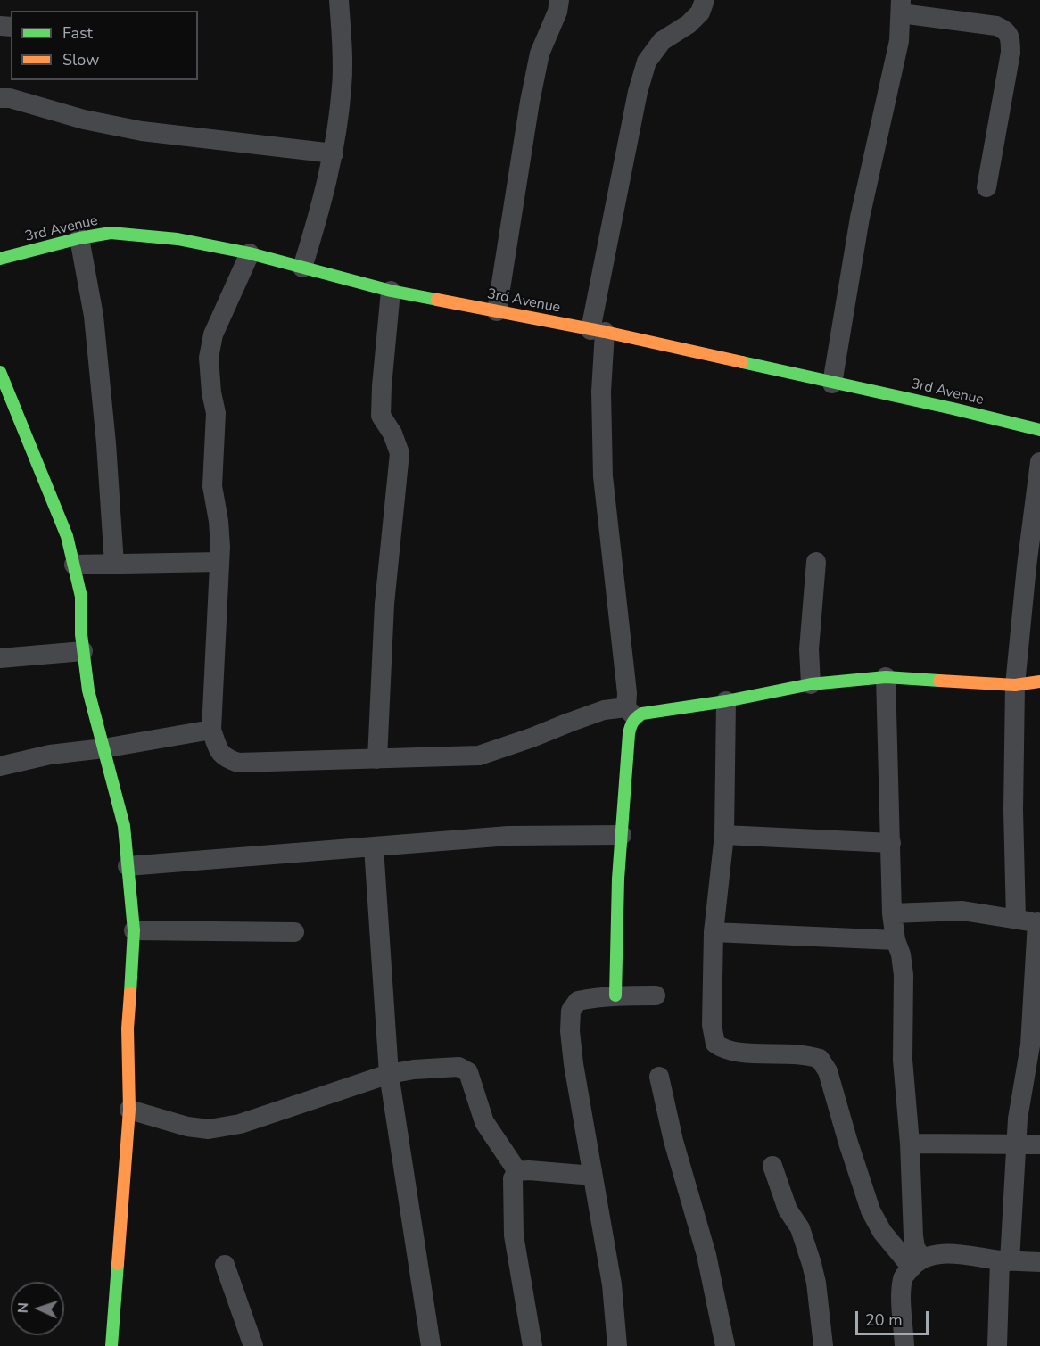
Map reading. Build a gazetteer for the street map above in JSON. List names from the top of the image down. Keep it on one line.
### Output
{"streets":{"street":["3rd Avenue"]},"legend":["Fast","Slow"],"scale_bar":"20 m","north":"left"}
